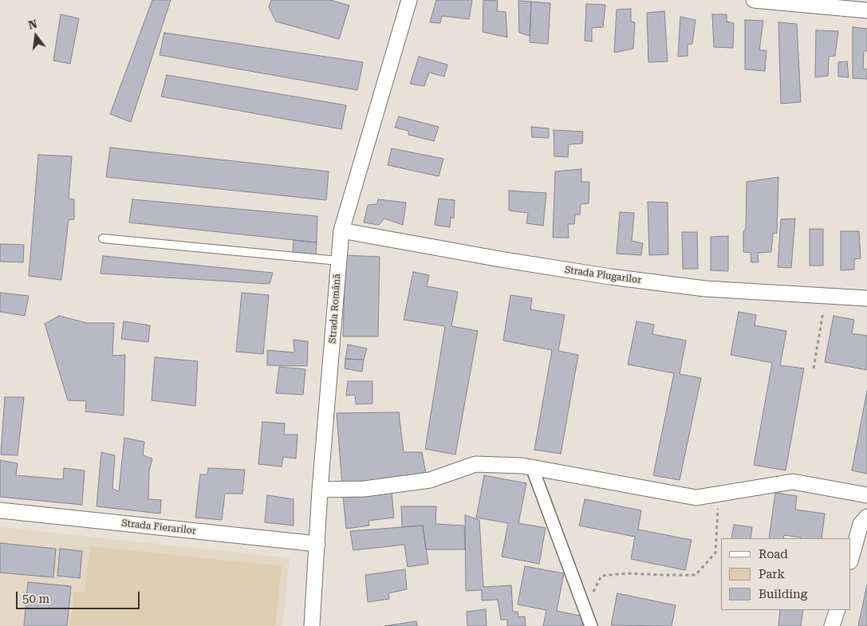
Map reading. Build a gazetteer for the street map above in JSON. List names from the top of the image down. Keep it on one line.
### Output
{"streets":{"street":["Strada Plugarilor","Strada Română","Strada Fierarilor"]},"crossings":[["Strada Plugarilor","Strada Română"],["Strada Română","Strada Fierarilor"]],"legend":["Road","Park","Building"],"scale_bar":"50 m","north":"top"}
